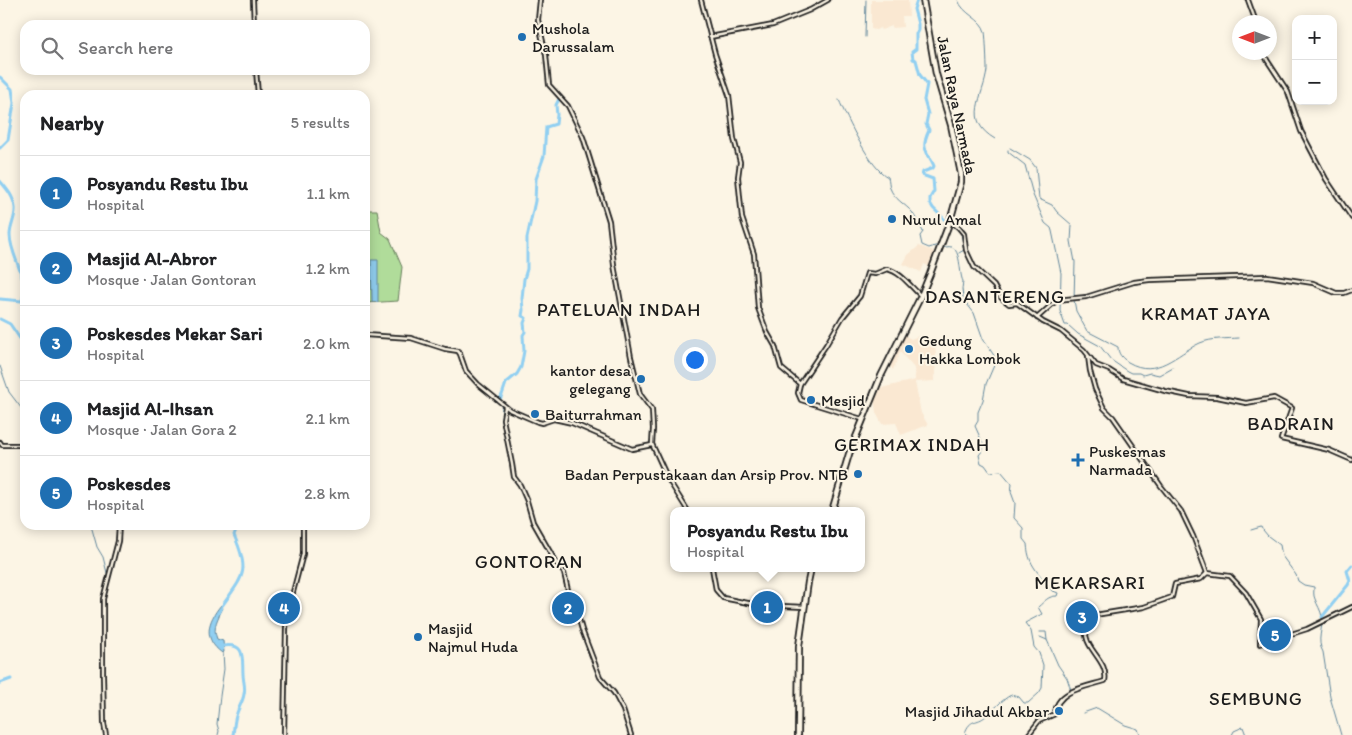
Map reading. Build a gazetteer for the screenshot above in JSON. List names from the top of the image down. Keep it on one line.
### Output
{"streets":{"highway":["Jalan Raya Narmada"]},"districts":["DASANTERENG","PATELUAN INDAH","KRAMAT JAYA","BADRAIN","GERIMAX INDAH","GONTORAN","MEKARSARI","SEMBUNG"],"places":{"other":["Mushola Darussalam","Nurul Amal","Gedung Hakka Lombok","kantor desa gelegang","Mesjid","Baiturrahman","Badan Perpustakaan dan Arsip Prov. NTB","Masjid Najmul Huda","Masjid Jihadul Akbar"],"health":["Puskesmas Narmada"]},"north":"left","page":{"map_buttons":["+","−"],"search":"Search here","heading":["Nearby","5 results"],"list":[{"mark":"1","name":"Posyandu Restu Ibu","note":"Hospital","value":"1.1 km"},{"mark":"2","name":"Masjid Al-Abror","note":"Mosque · Jalan Gontoran","value":"1.2 km"},{"mark":"3","name":"Poskesdes Mekar Sari","note":"Hospital","value":"2.0 km"},{"mark":"4","name":"Masjid Al-Ihsan","note":"Mosque · Jalan Gora 2","value":"2.1 km"},{"mark":"5","name":"Poskesdes","note":"Hospital","value":"2.8 km"}],"popup":["Posyandu Restu Ibu","Hospital"],"pins":["1","2","4","3","5"]}}
